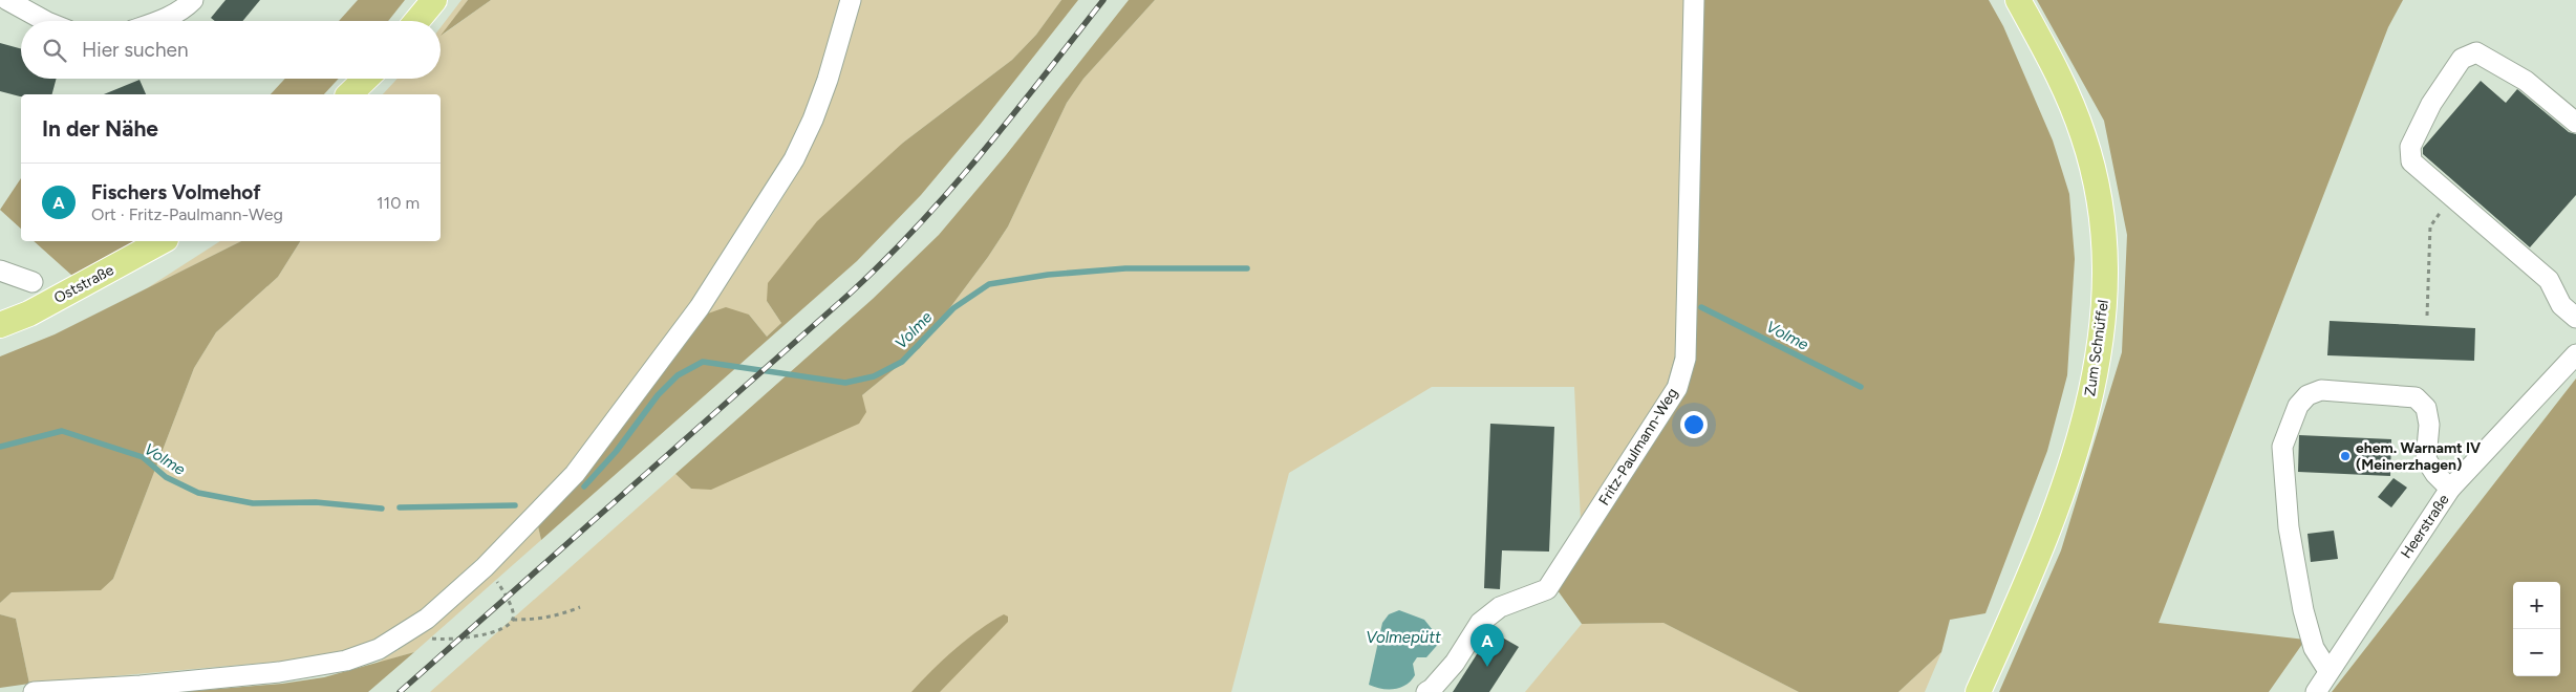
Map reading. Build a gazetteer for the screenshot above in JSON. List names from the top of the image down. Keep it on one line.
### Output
{"streets":{"main road":["Oststraße","Zum Schnüffel"],"street":["Fritz-Paulmann-Weg","Heerstraße"]},"water":["Volme","Volmepütt"],"places":["ehem. Warnamt IV (Meinerzhagen)"],"page":{"search":"Hier suchen","heading":"In der Nähe","list":[{"mark":"A","name":"Fischers Volmehof","note":"Ort · Fritz-Paulmann-Weg","value":"110 m"}],"map_buttons":["+","−"],"pins":"A"}}
